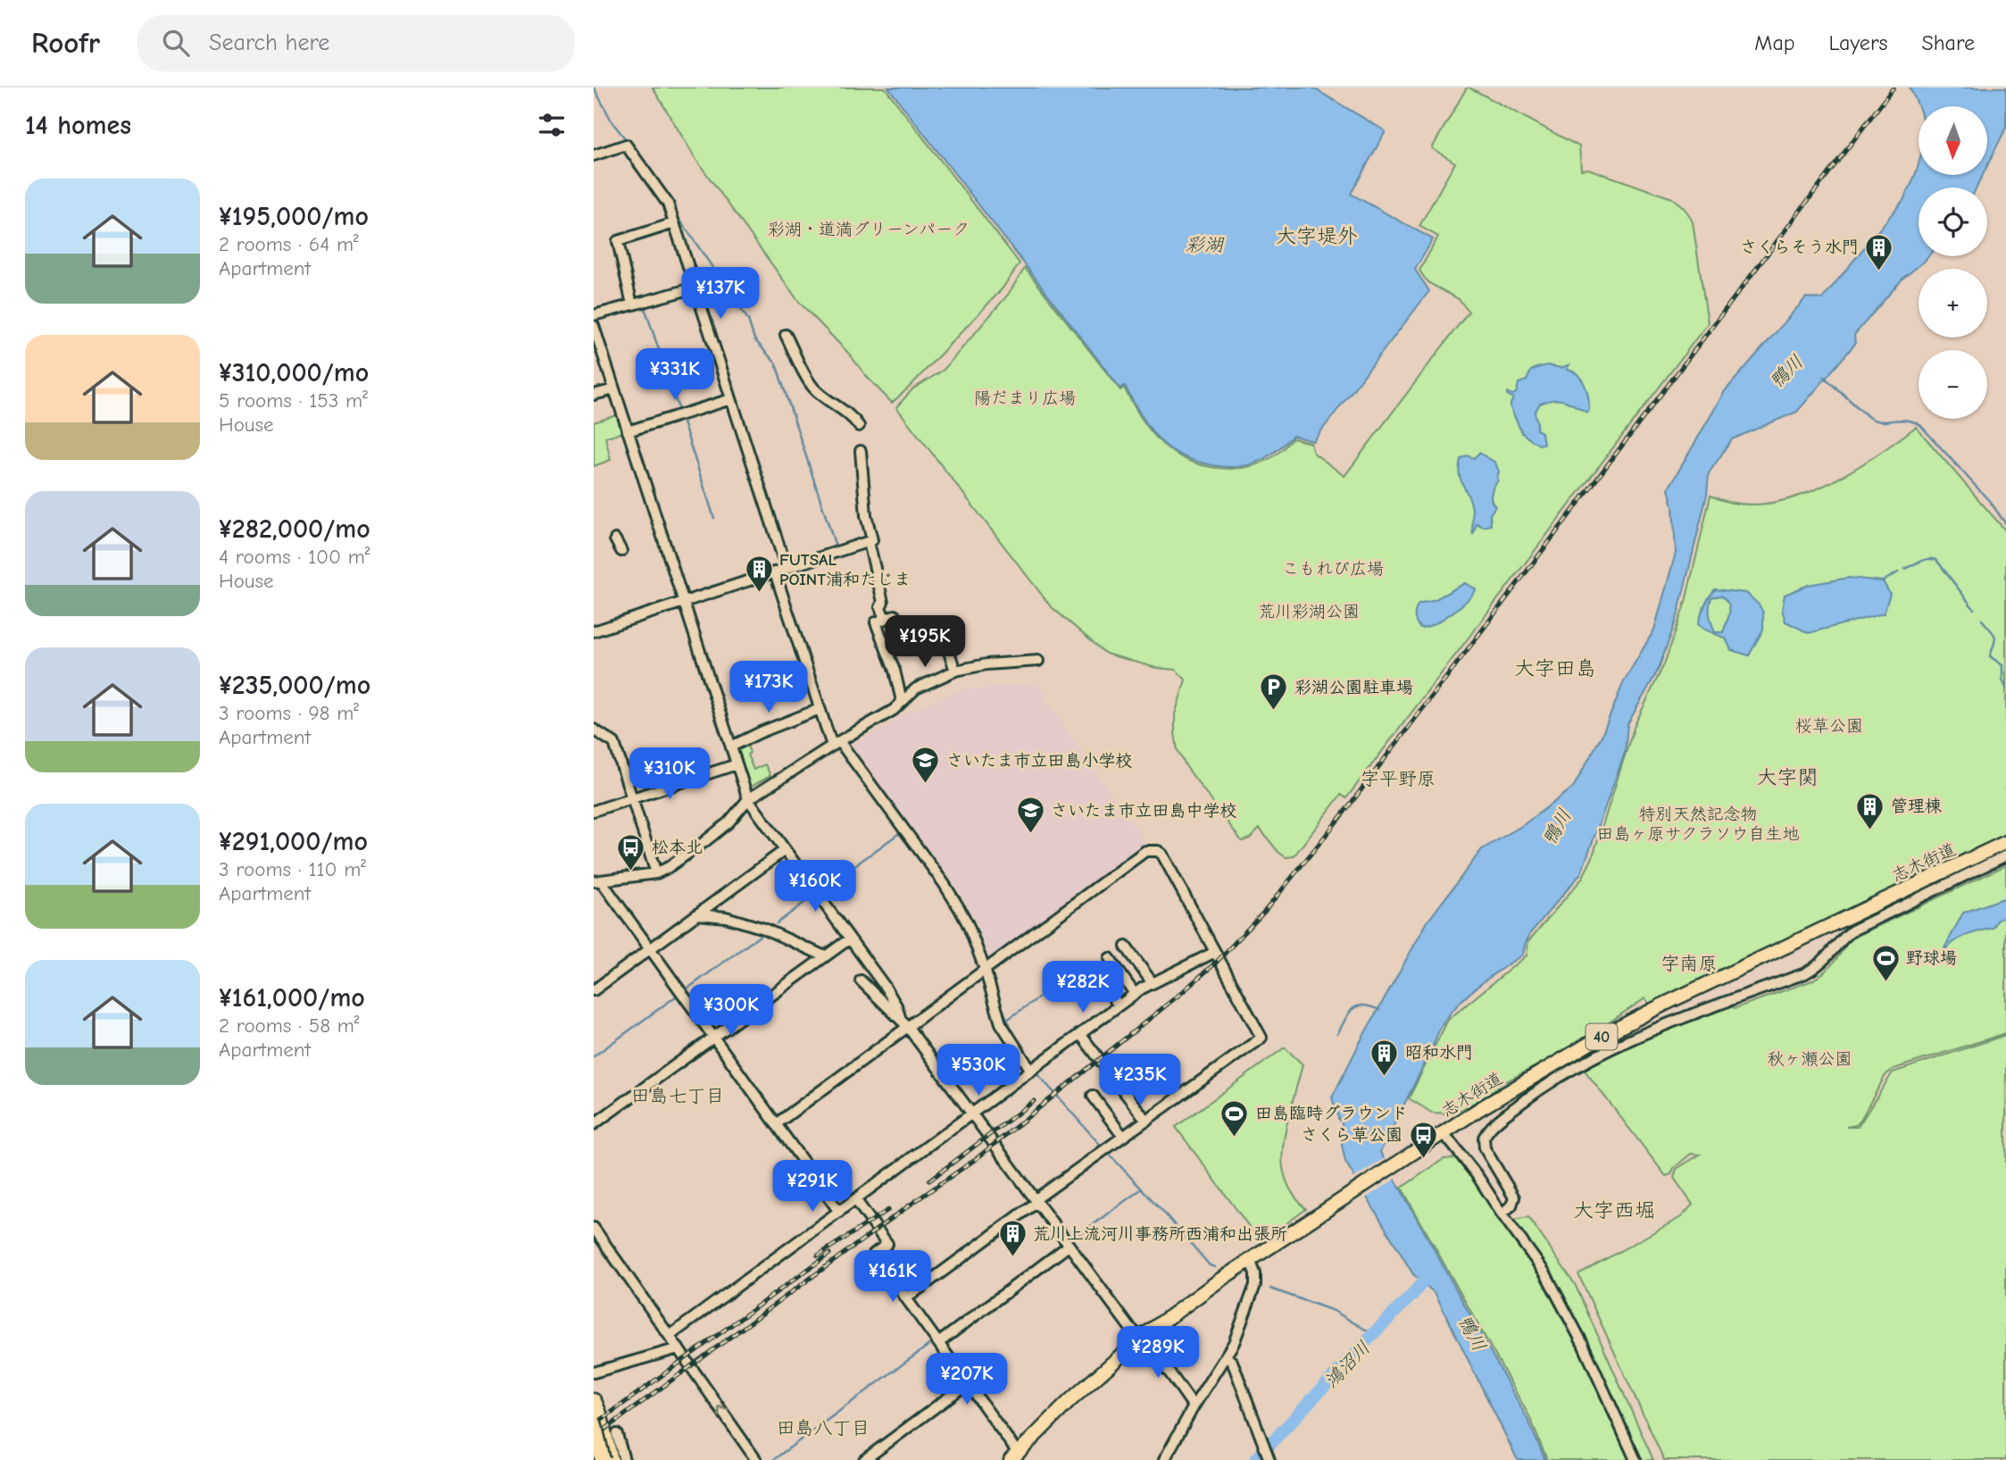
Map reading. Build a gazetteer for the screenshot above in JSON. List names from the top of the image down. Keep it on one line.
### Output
{"streets":{"main road":["志木街道","40"]},"districts":["大字堤外","大字田島","大字関","字平野原","字南原","田島七丁目","大字西堀","田島八丁目"],"water":["彩湖","鴨川","鴻沼川"],"parks":["彩湖・道満グリーンパーク","陽だまり広場","こもれび広場","荒川彩湖公園","桜草公園","特別天然記念物 田島ヶ原サクラソウ自生地","秋ヶ瀬公園"],"places":{"building":["さくらそう水門","FUTSAL POINT浦和たじま","管理棟","昭和水門","荒川上流河川事務所西浦和出張所"],"parking":["彩湖公園駐車場"],"school or university":["さいたま市立田島小学校","さいたま市立田島中学校"],"bus stop":["松本北","さくら草公園"],"sports":["野球場","田島臨時グラウンド"]},"north":"bottom","page":{"header":"Roofr","search":"Search here","nav":["Map","Layers","Share"],"heading":"14 homes","map_buttons":["+","−"],"list":[{"name":"¥195,000/mo","note":"2 rooms · 64 m² · Apartment"},{"name":"¥310,000/mo","note":"5 rooms · 153 m² · House"},{"name":"¥282,000/mo","note":"4 rooms · 100 m² · House"},{"name":"¥235,000/mo","note":"3 rooms · 98 m² · Apartment"},{"name":"¥291,000/mo","note":"3 rooms · 110 m² · Apartment"},{"name":"¥161,000/mo","note":"2 rooms · 58 m² · Apartment"}],"price":["¥137K","¥331K","¥195K","¥173K","¥310K","¥160K","¥282K","¥300K","¥530K","¥235K","¥291K","¥161K","¥289K","¥207K"]}}
